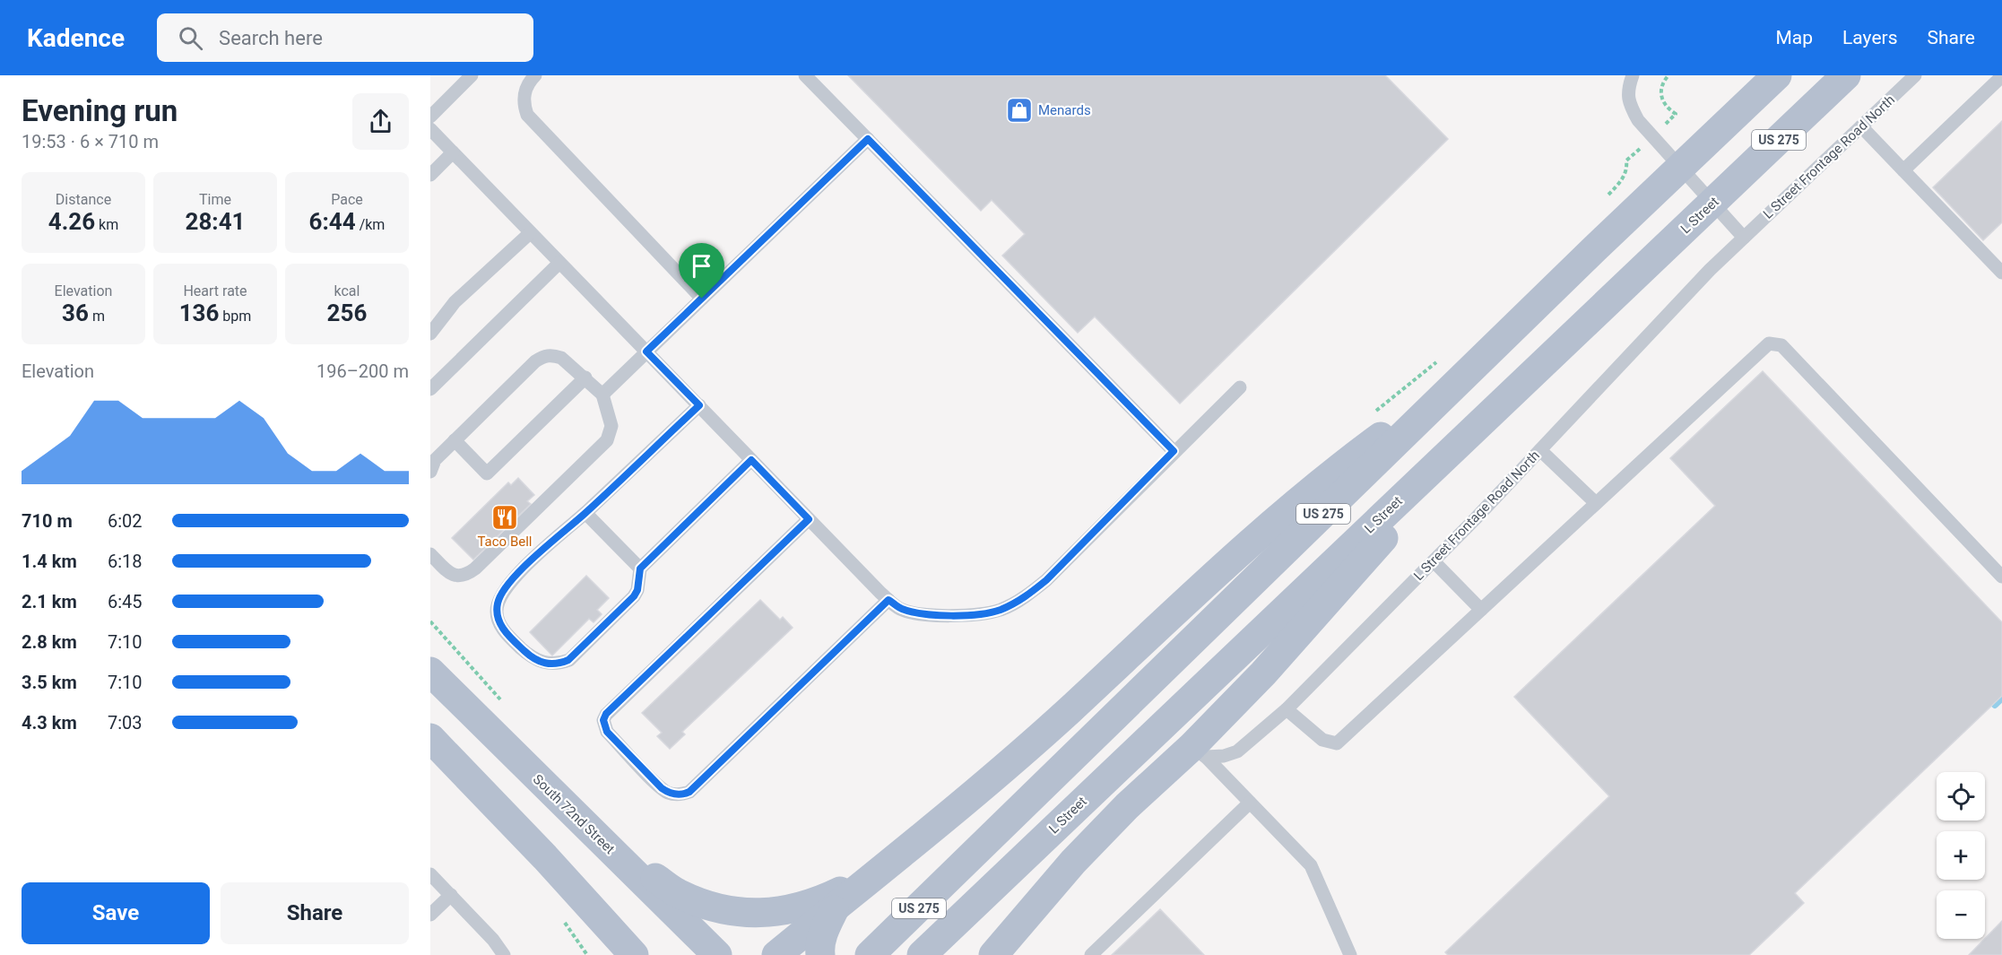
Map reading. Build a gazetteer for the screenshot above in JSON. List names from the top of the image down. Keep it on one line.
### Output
{"streets":{"main road":["US 275","L Street","South 72nd Street"],"lane":["L Street Frontage Road North"]},"places":{"shop":["Menards"],"restaurant":["Taco Bell"]},"page":{"header":"Kadence","search":"Search here","nav":["Map","Layers","Share"],"heading":["Evening run","19:53 · 6 × 710 m"],"stats":[["Distance","4.26 km"],["Time","28:41"],["Pace","6:44 /km"],["Elevation","36 m"],["Heart rate","136 bpm"],["kcal","256"]],"chart":["Elevation","196–200 m"],"list":[{"name":"710 m","note":"6:02"},{"name":"1.4 km","note":"6:18"},{"name":"2.1 km","note":"6:45"},{"name":"2.8 km","note":"7:10"},{"name":"3.5 km","note":"7:10"},{"name":"4.3 km","note":"7:03"}],"map_buttons":["+","−"],"buttons":["Save","Share"]}}
